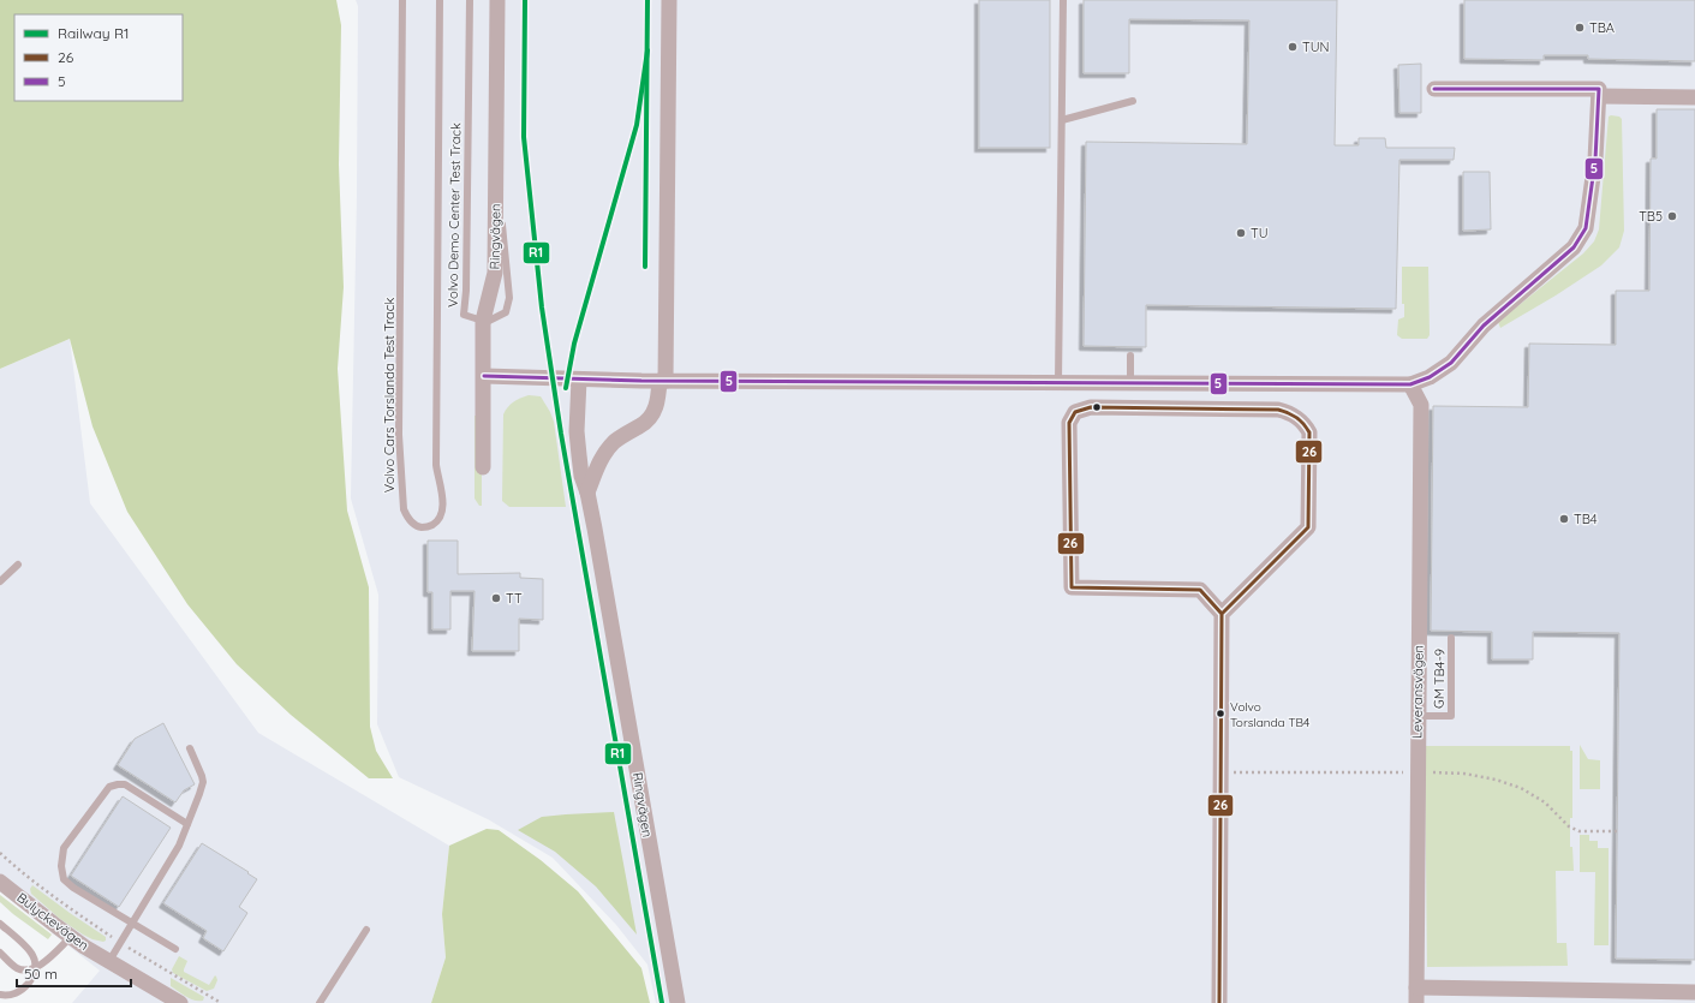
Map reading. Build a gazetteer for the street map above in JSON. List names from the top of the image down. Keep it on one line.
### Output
{"streets":{"street":["Ringvägen","Leveransvägen","Bulyckevägen"],"lane":["Volvo Demo Center Test Track","Volvo Cars Torslanda Test Track","GM TB4-9"]},"crossings":[["Volvo Demo Center Test Track","Ringvägen"],["GM TB4-9","Leveransvägen"]],"places":["TBA","TUN","TB5","TU","TB4","TT","Volvo Torslanda TB4"],"lines":["rail line R1","transit line 5","transit line 26"],"legend":["Railway R1","26","5"],"scale_bar":"50 m"}
